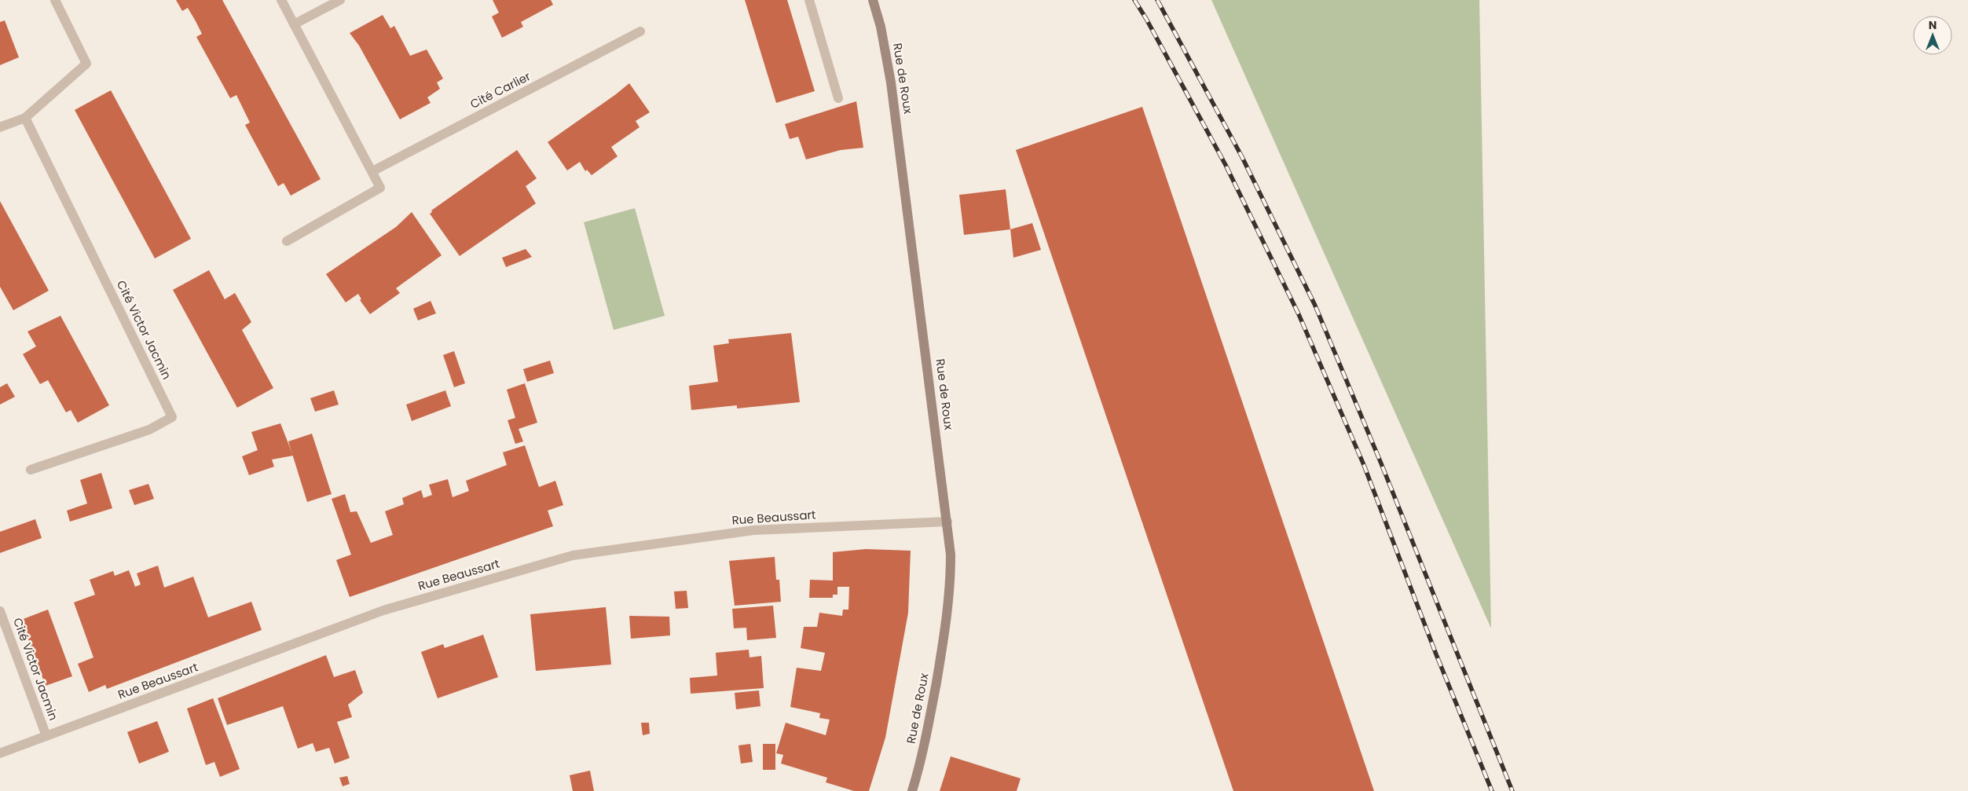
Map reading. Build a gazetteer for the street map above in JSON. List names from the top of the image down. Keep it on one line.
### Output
{"streets":{"main road":["Rue de Roux"],"street":["Cité Carlier","Cité Victor Jacmin","Rue Beaussart"]},"crossings":[["Rue de Roux","Rue Beaussart"],["Cité Victor Jacmin","Rue Beaussart"]],"north":"top"}
